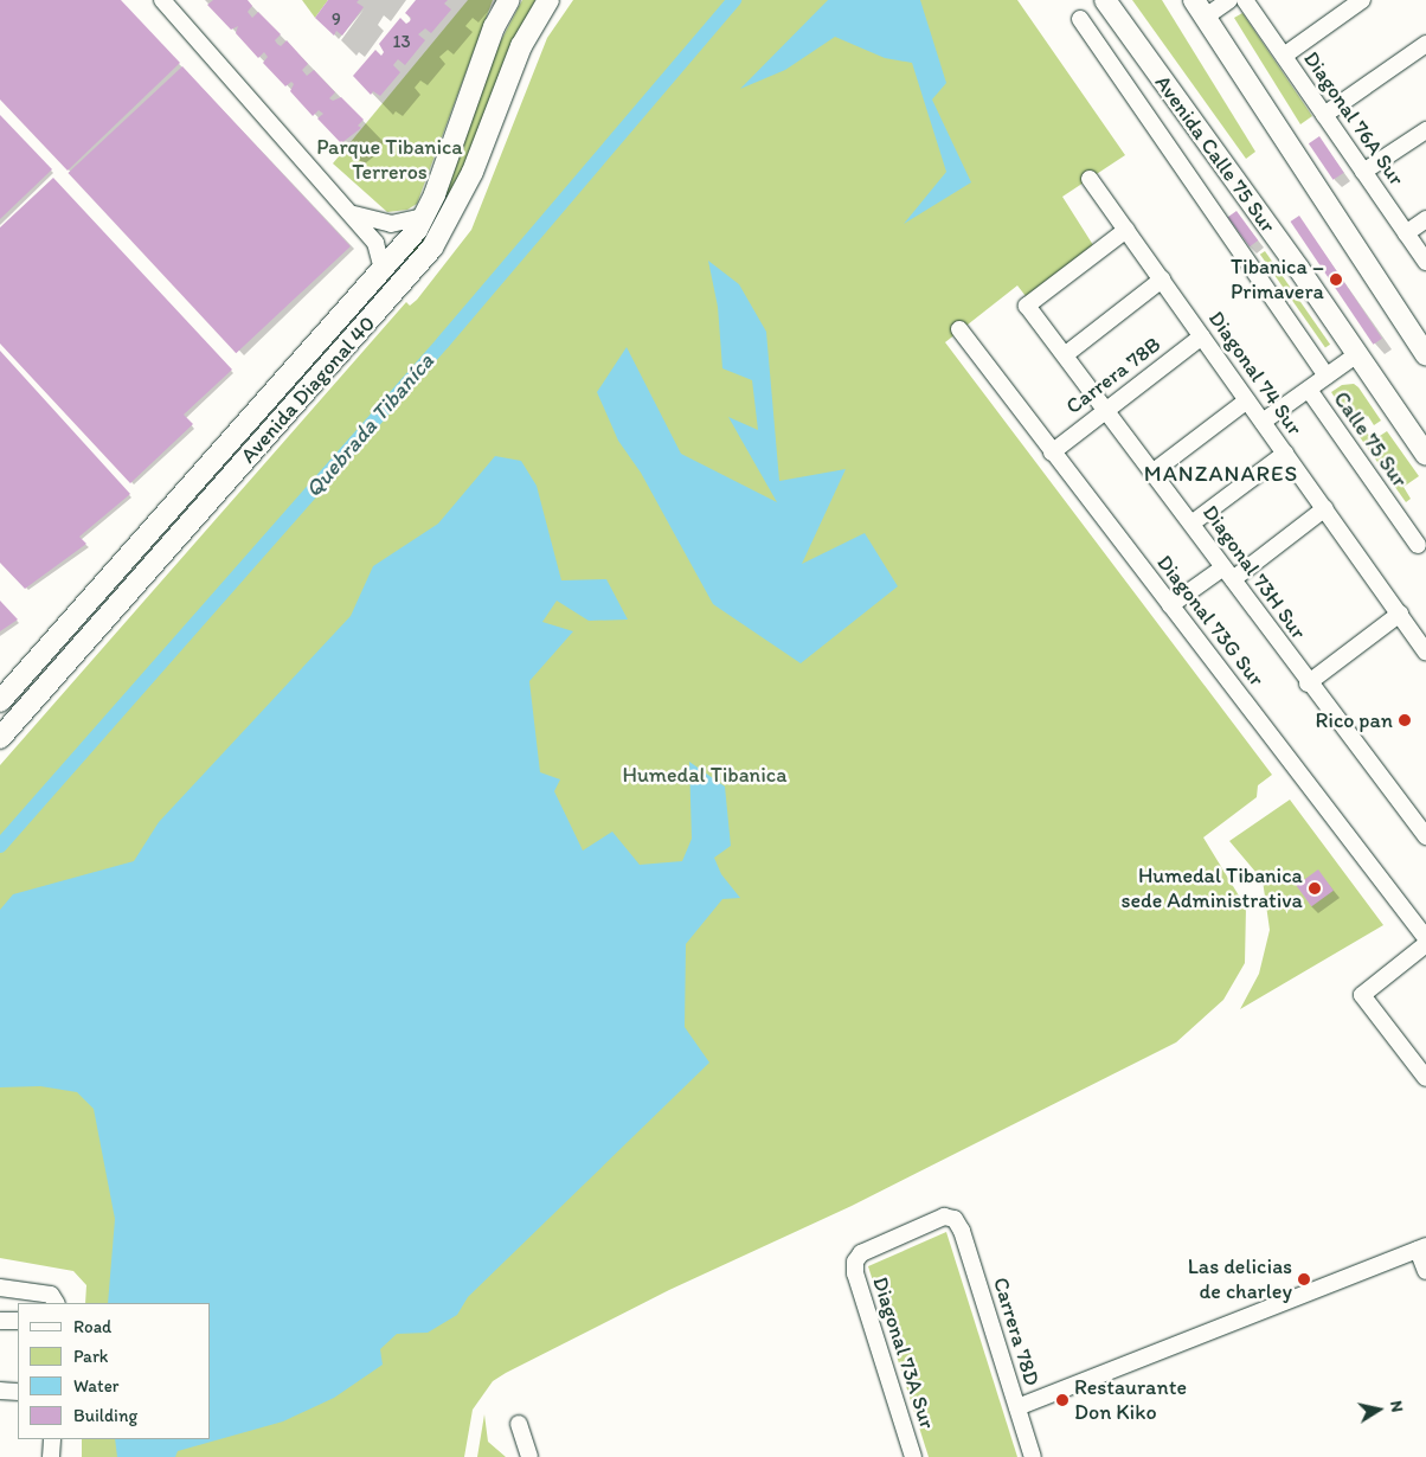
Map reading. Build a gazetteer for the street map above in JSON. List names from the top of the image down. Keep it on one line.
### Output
{"streets":{"main road":["Avenida Calle 75 Sur","Avenida Diagonal 40"],"street":["Diagonal 76A Sur","Diagonal 74 Sur","Carrera 78B","Calle 75 Sur","Diagonal 73H Sur","Diagonal 73G Sur","Carrera 78D","Diagonal 73A Sur"]},"crossings":[["Diagonal 74 Sur","Carrera 78B"],["Diagonal 74 Sur","Diagonal 73H Sur"],["Carrera 78B","Diagonal 73H Sur"],["Carrera 78B","Diagonal 73G Sur"],["Carrera 78D","Diagonal 73A Sur"]],"districts":["MANZANARES"],"water":["Quebrada Tibaníca"],"parks":["Parque Tibanica Terreros","Humedal Tibanica"],"places":["Tibanica – Primavera","Rico pan","Humedal Tibanica sede Administrativa","Las delicias de charley","Restaurante Don Kiko"],"house_numbers":["9","13"],"legend":["Road","Park","Water","Building"],"north":"right"}
